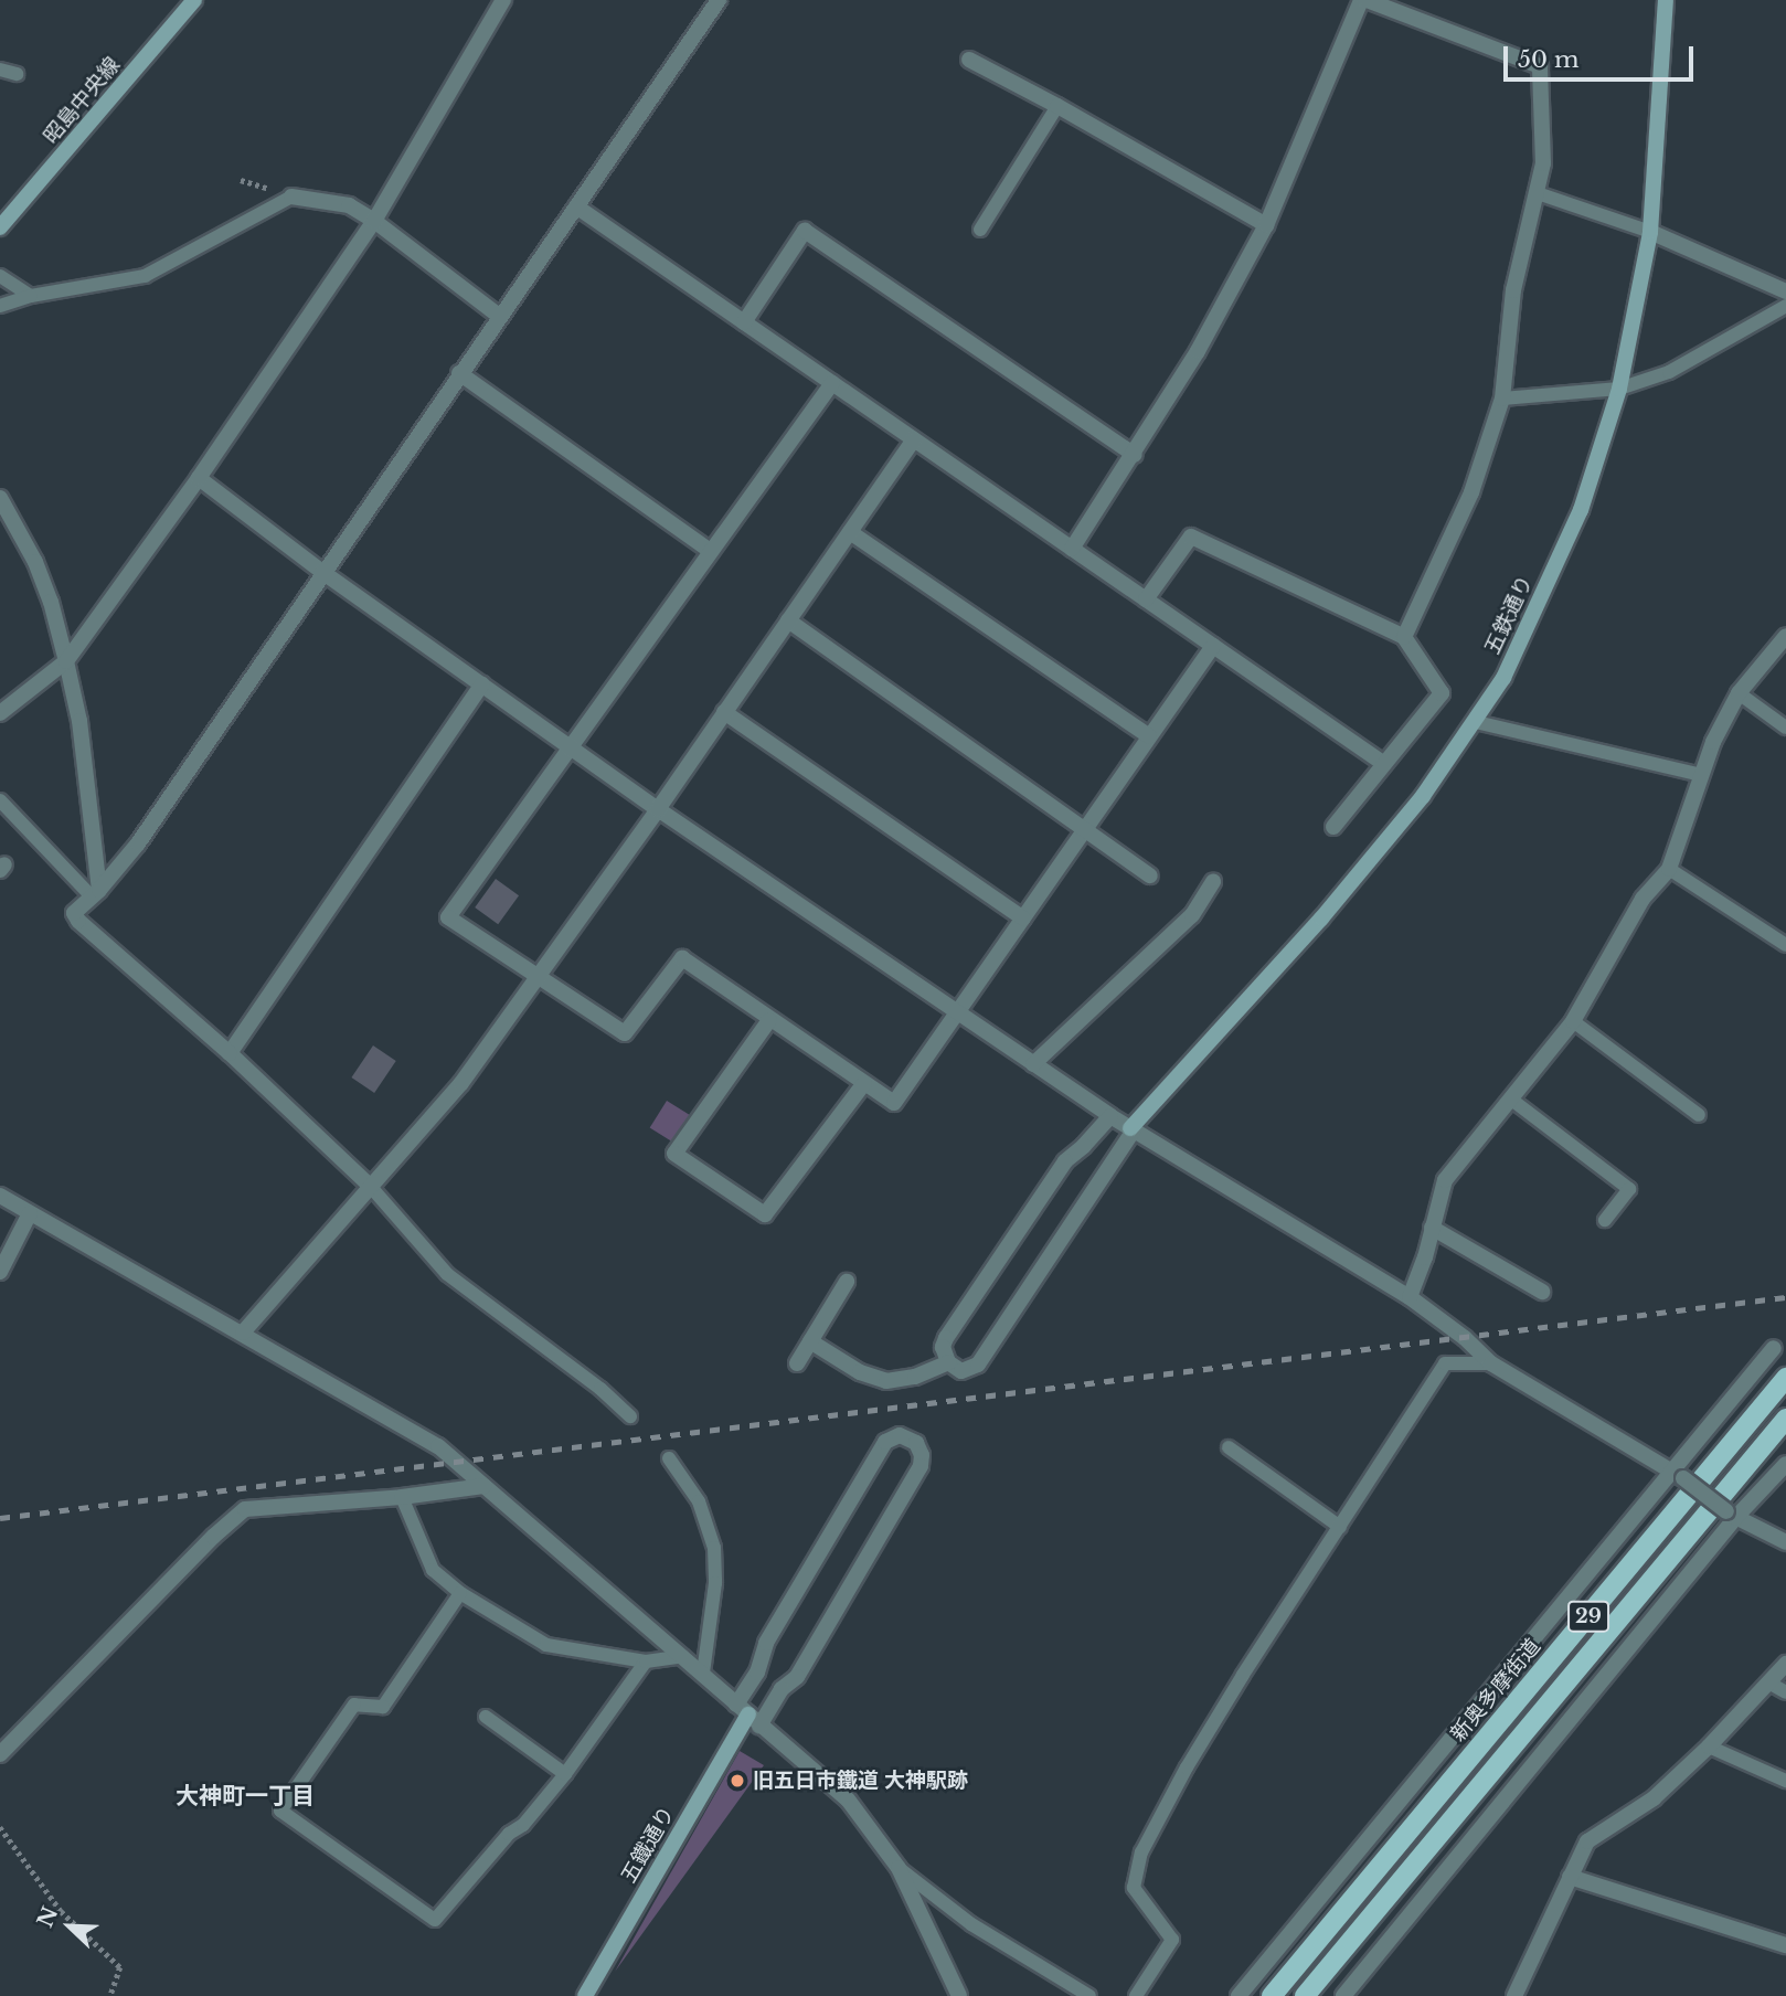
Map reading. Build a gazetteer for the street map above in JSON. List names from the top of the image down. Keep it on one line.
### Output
{"streets":{"main road":["29","新奥多摩街道"],"street":["昭島中央線","五鉄通り","五鐵通り"]},"districts":["大神町一丁目"],"places":["旧五日市鐵道 大神駅跡"],"scale_bar":"50 m","north":"top left"}
